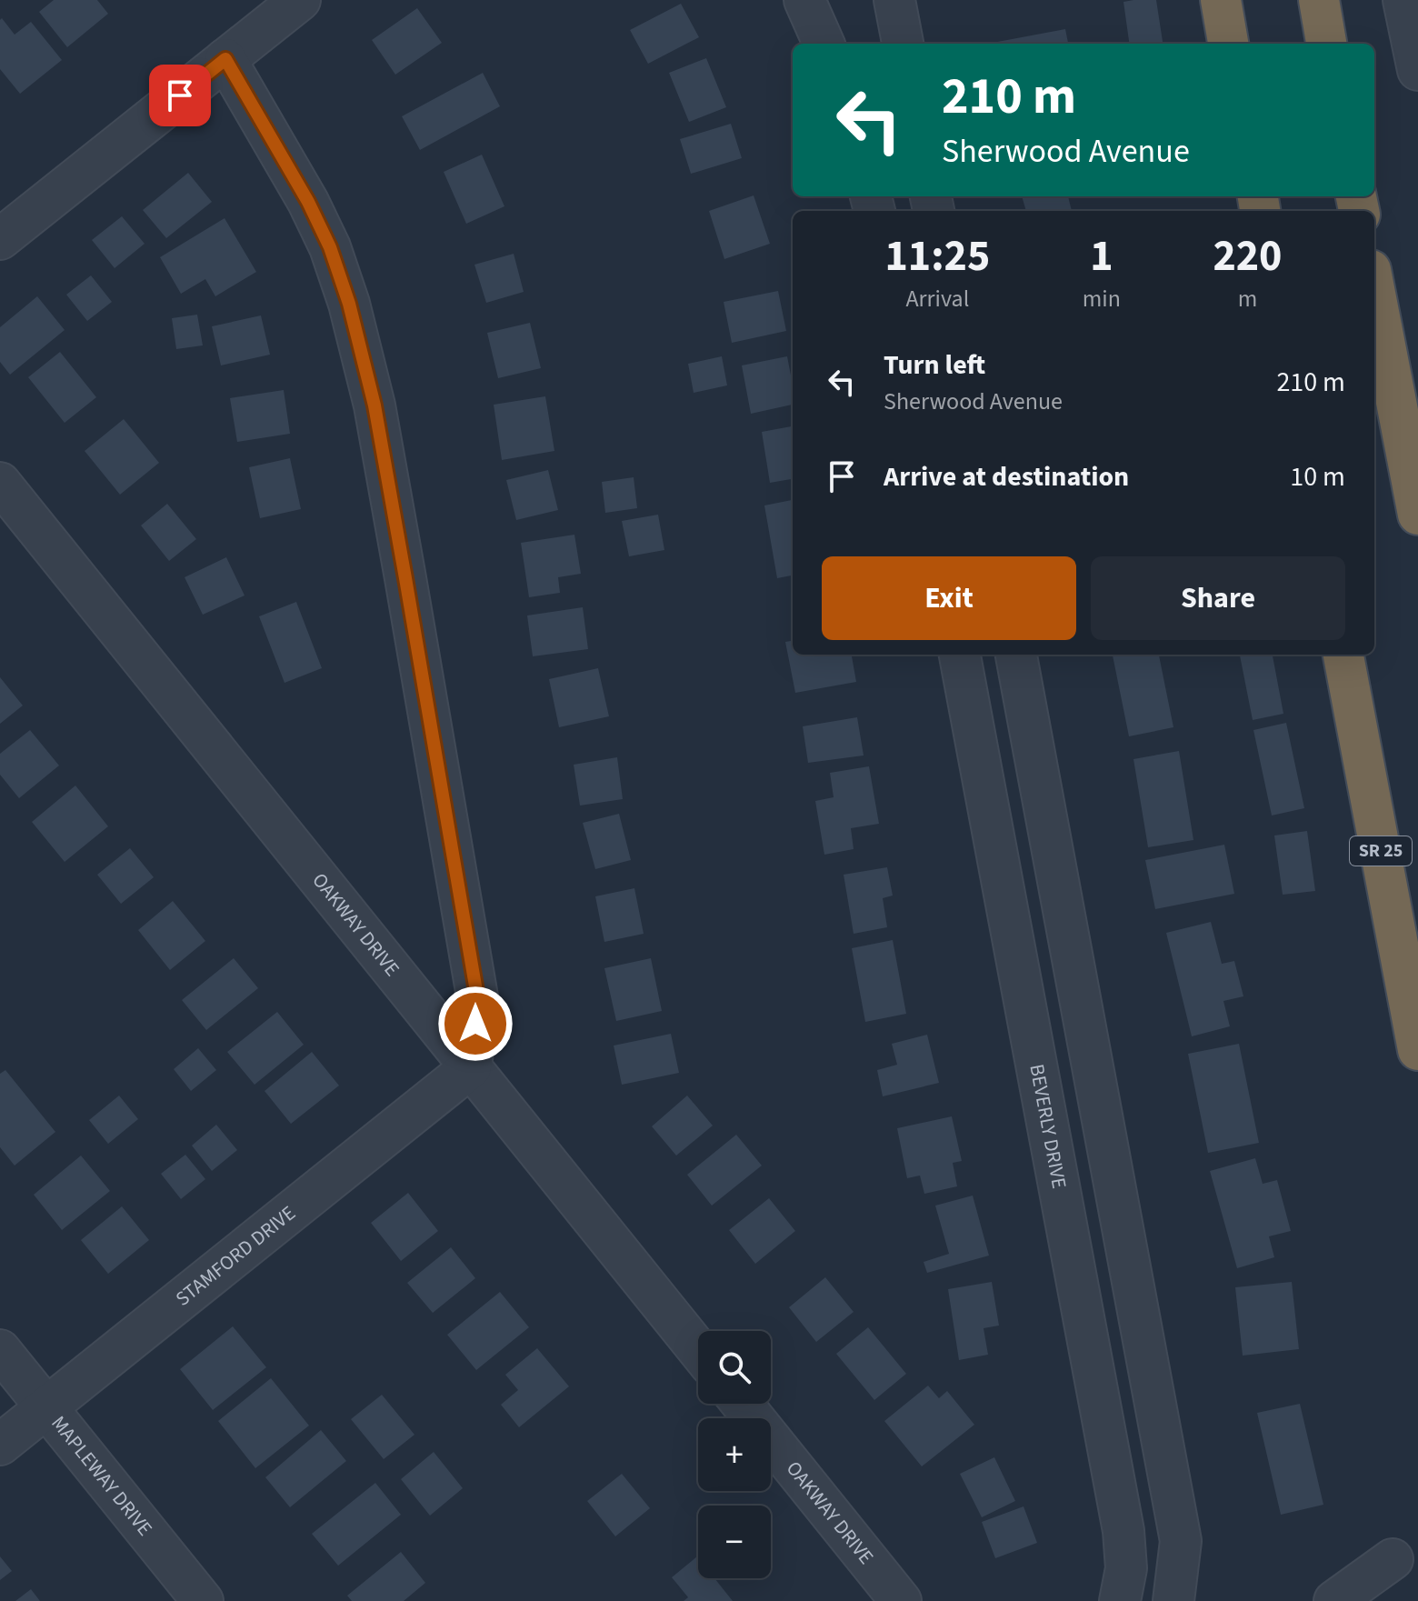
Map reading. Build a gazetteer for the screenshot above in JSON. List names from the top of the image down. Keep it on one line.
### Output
{"streets":{"highway":["SR 25"],"street":["OAKWAY DRIVE","BEVERLY DRIVE","STAMFORD DRIVE","MAPLEWAY DRIVE"]},"crossings":[["OAKWAY DRIVE","STAMFORD DRIVE"],["STAMFORD DRIVE","MAPLEWAY DRIVE"]],"page":{"turn":["210 m","Sherwood Avenue"],"eta":["11:25","Arrival","1","min","220","m"],"list":[{"name":"Turn left","note":"Sherwood Avenue","value":"210 m"},{"name":"Arrive at destination","value":"10 m"}],"buttons":["Exit","Share"],"map_buttons":["+","−"]}}
